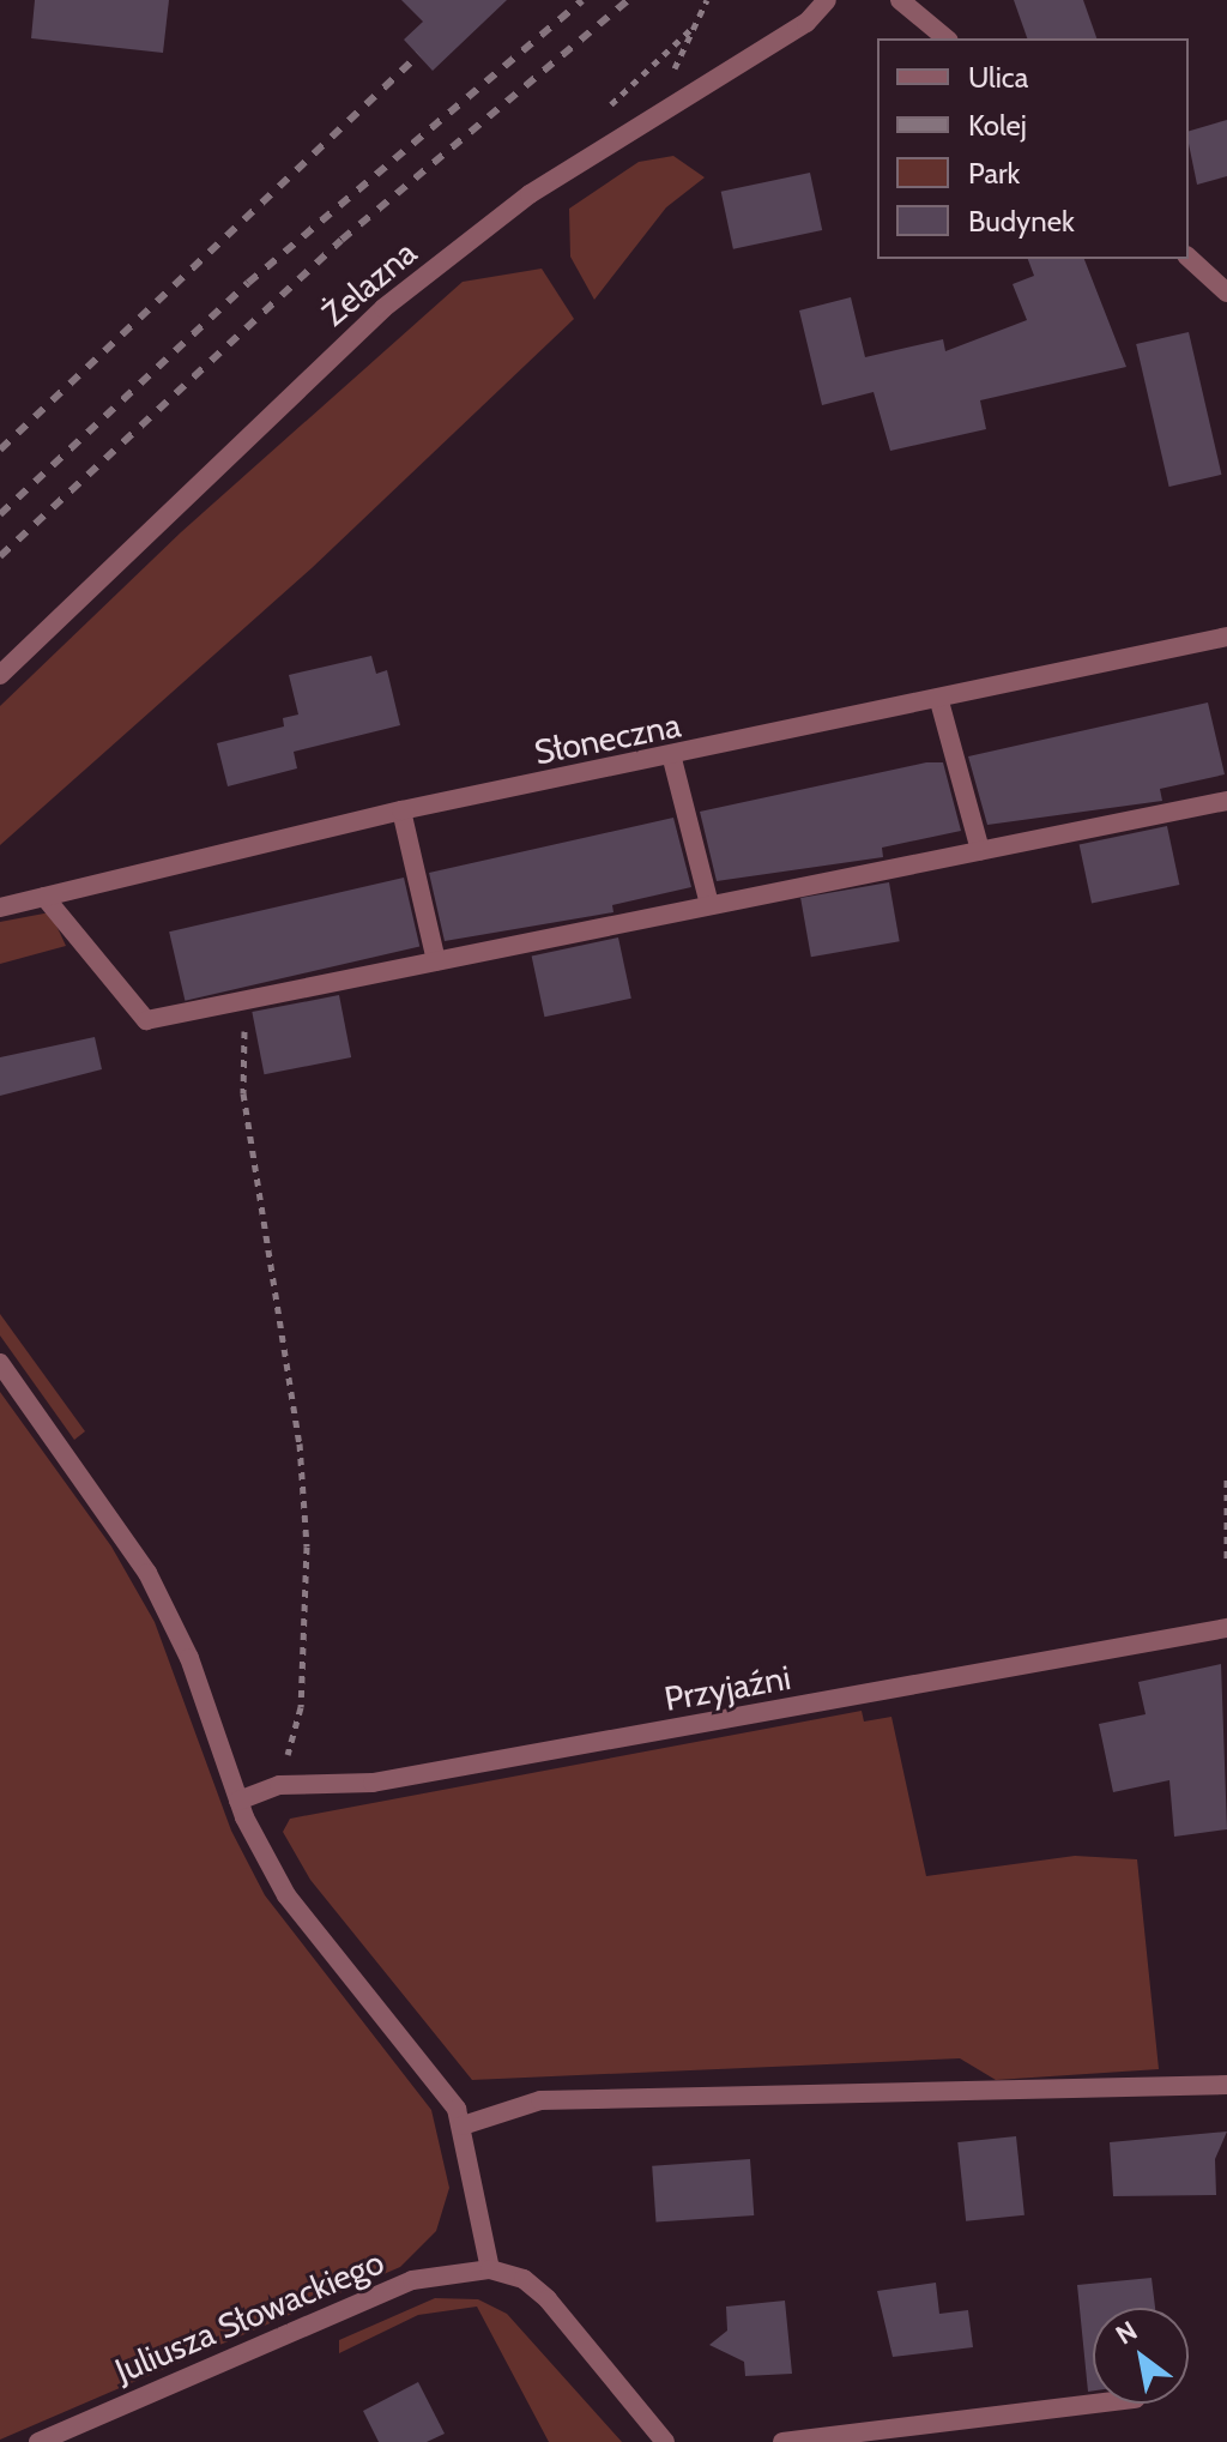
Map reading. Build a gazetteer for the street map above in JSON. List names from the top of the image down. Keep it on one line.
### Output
{"streets":{"street":["Żelazna","Słoneczna","Przyjaźni","Juliusza Słowackiego"]},"legend":["Ulica","Kolej","Park","Budynek"],"north":"top left"}
